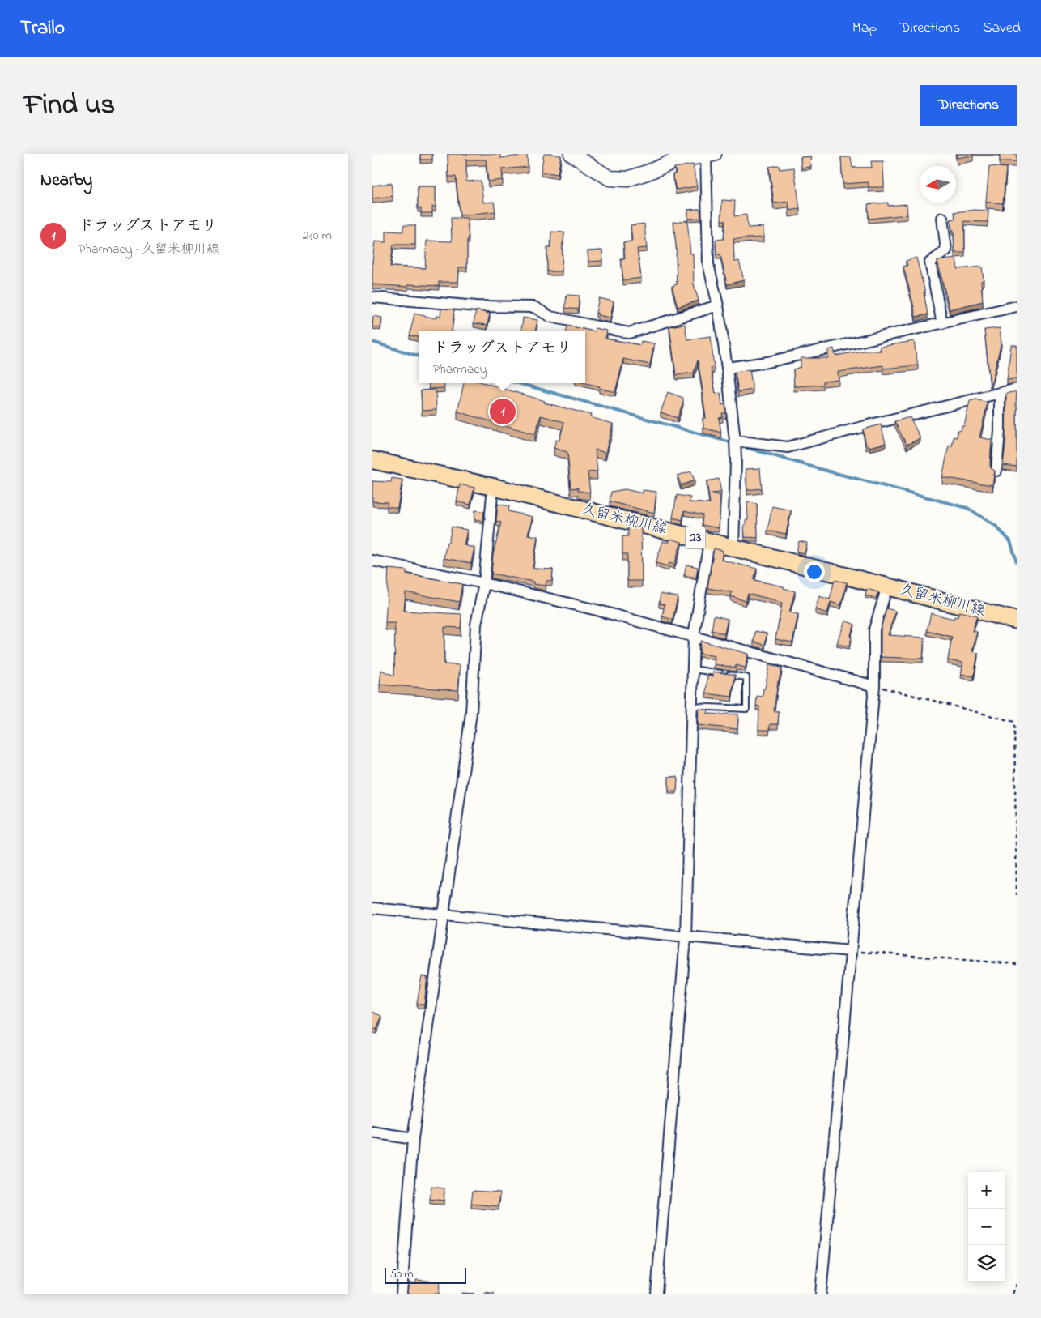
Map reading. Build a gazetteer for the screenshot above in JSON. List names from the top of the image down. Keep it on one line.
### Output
{"streets":{"main road":["久留米柳川線","23"]},"scale_bar":"50 m","north":"left","page":{"header":"Trailo","nav":["Map","Directions","Saved"],"title":"Find us","buttons":"Directions","heading":"Nearby","list":[{"mark":"1","name":"ドラッグストアモリ","note":"Pharmacy · 久留米柳川線","value":"210 m"}],"popup":["ドラッグストアモリ","Pharmacy"],"pins":"1","map_buttons":["+","−"],"scale":"50 m"}}
